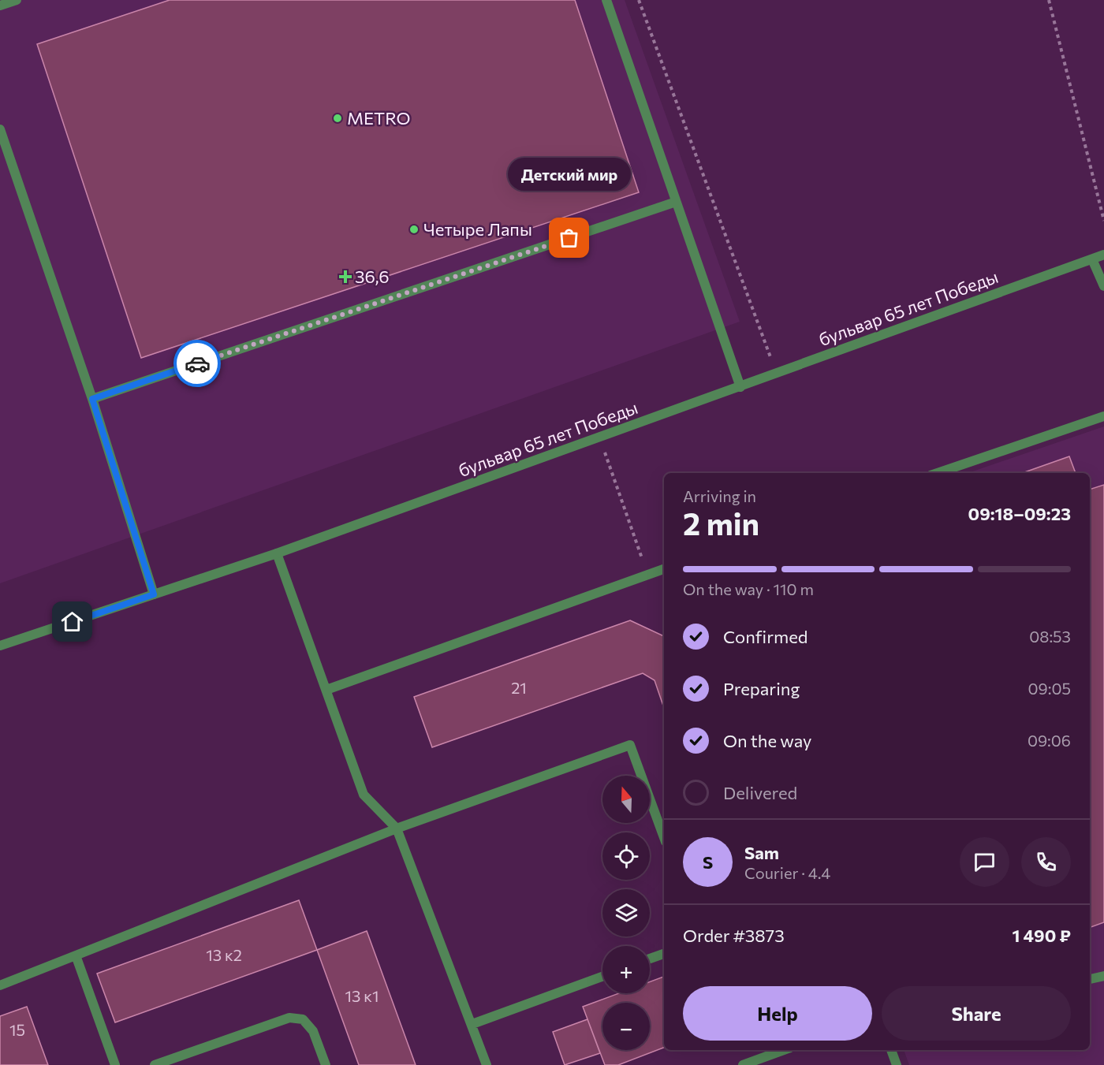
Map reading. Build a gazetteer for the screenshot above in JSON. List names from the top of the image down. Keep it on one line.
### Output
{"streets":{"street":["бульвар 65 лет Победы"]},"places":{"other":["METRO","Четыре Лапы","Детский мир"],"health":["36,6"]},"house_numbers":["21","13 к2","13 к1","15"],"north":"top","page":{"bubble":"Детский мир","heading":["2 min","Arriving in","09:18–09:23"],"panel":["Sam","Courier · 4.4","Order #3873","1 490 ₽"],"bar":"On the way · 110 m","list":[["Confirmed","08:53"],["Preparing","09:05"],["On the way","09:06"],"Delivered"],"map_buttons":["+","−"],"round":"S","buttons":["Help","Share"]}}
